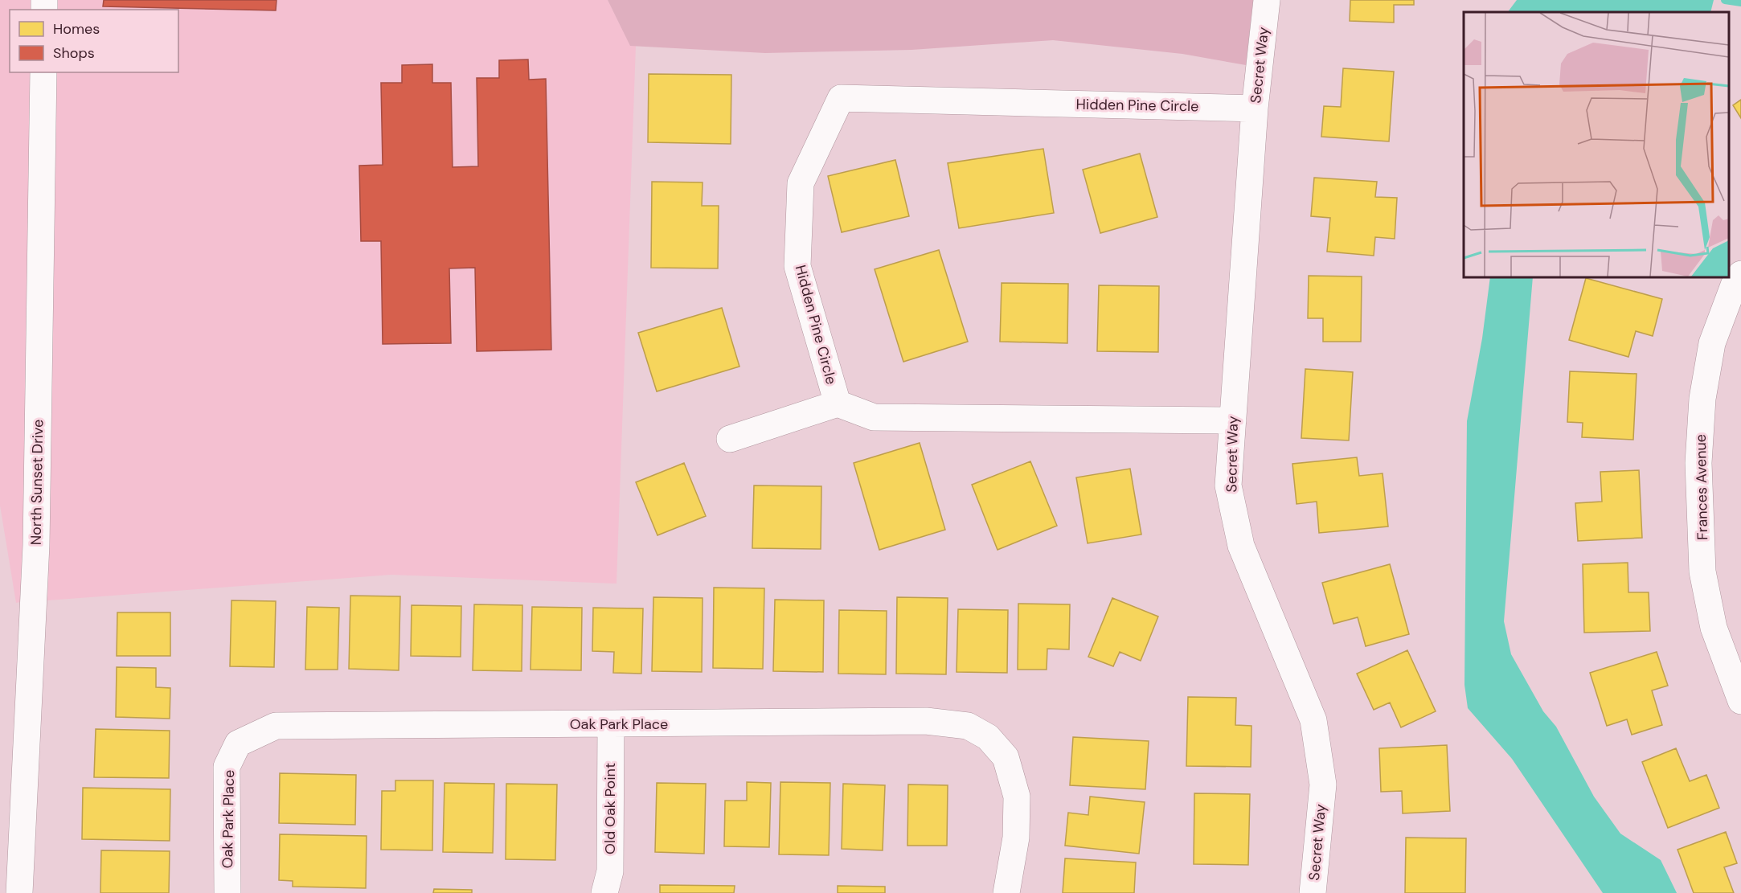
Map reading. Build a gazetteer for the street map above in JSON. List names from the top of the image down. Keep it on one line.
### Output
{"streets":{"street":["Secret Way","Hidden Pine Circle","North Sunset Drive","Frances Avenue","Oak Park Place","Old Oak Point"]},"crossings":[["Secret Way","Hidden Pine Circle"],["Oak Park Place","Old Oak Point"]],"legend":["Homes","Shops"]}
